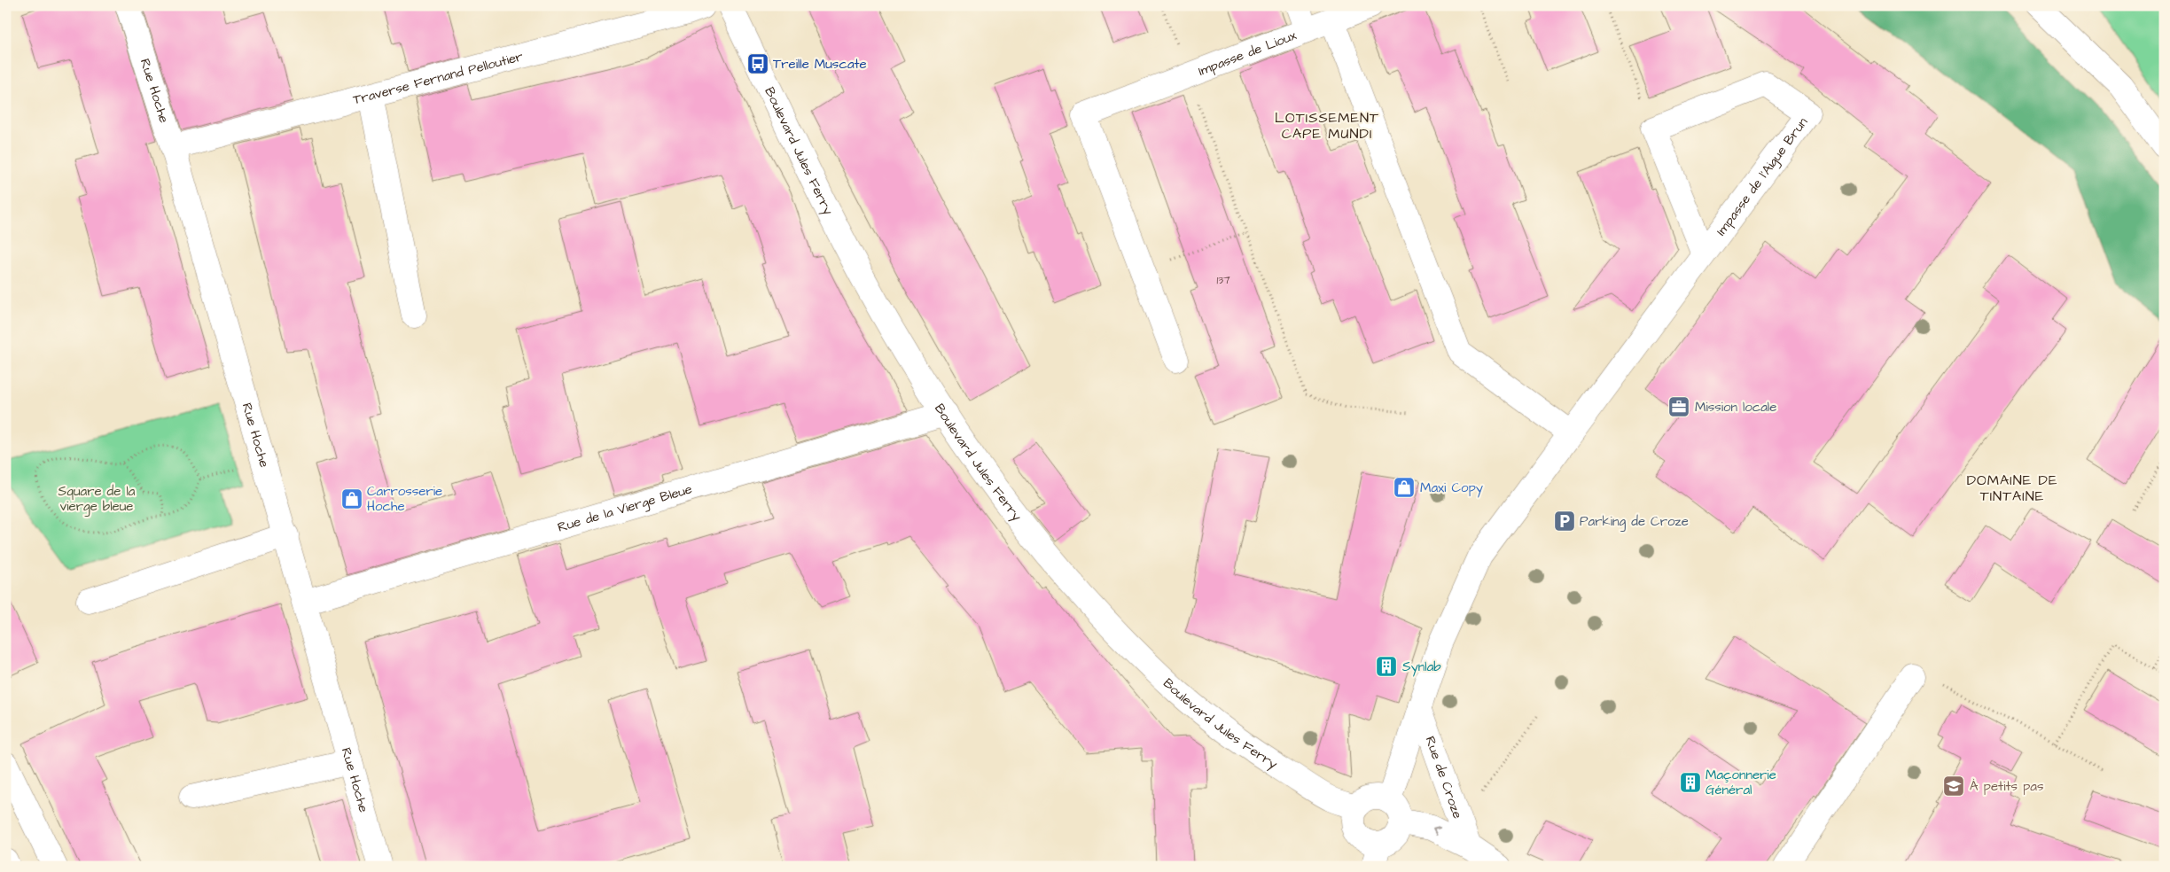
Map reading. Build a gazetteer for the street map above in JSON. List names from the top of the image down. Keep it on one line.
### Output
{"streets":{"street":["Impasse de Lioux","Traverse Fernand Pelloutier","Rue Hoche","Boulevard Jules Ferry","Impasse de l'Aigue Brun","Rue de la Vierge Bleue","Rue de Croze"]},"crossings":[["Traverse Fernand Pelloutier","Rue Hoche"],["Rue Hoche","Rue de la Vierge Bleue"],["Boulevard Jules Ferry","Impasse de l'Aigue Brun"],["Boulevard Jules Ferry","Rue de la Vierge Bleue"],["Boulevard Jules Ferry","Rue de Croze"],["Impasse de l'Aigue Brun","Rue de Croze"]],"districts":["LOTISSEMENT CAPE MUNDI","DOMAINE DE TINTAINE"],"parks":["Square de la vierge bleue"],"places":{"bus stop":["Treille Muscate"],"office":["Mission locale"],"shop":["Maxi Copy","Carrosserie Hoche"],"parking":["Parking de Croze"],"building":["Synlab","Maçonnerie Général"],"school or university":["À petits pas"]},"house_numbers":["137"]}
